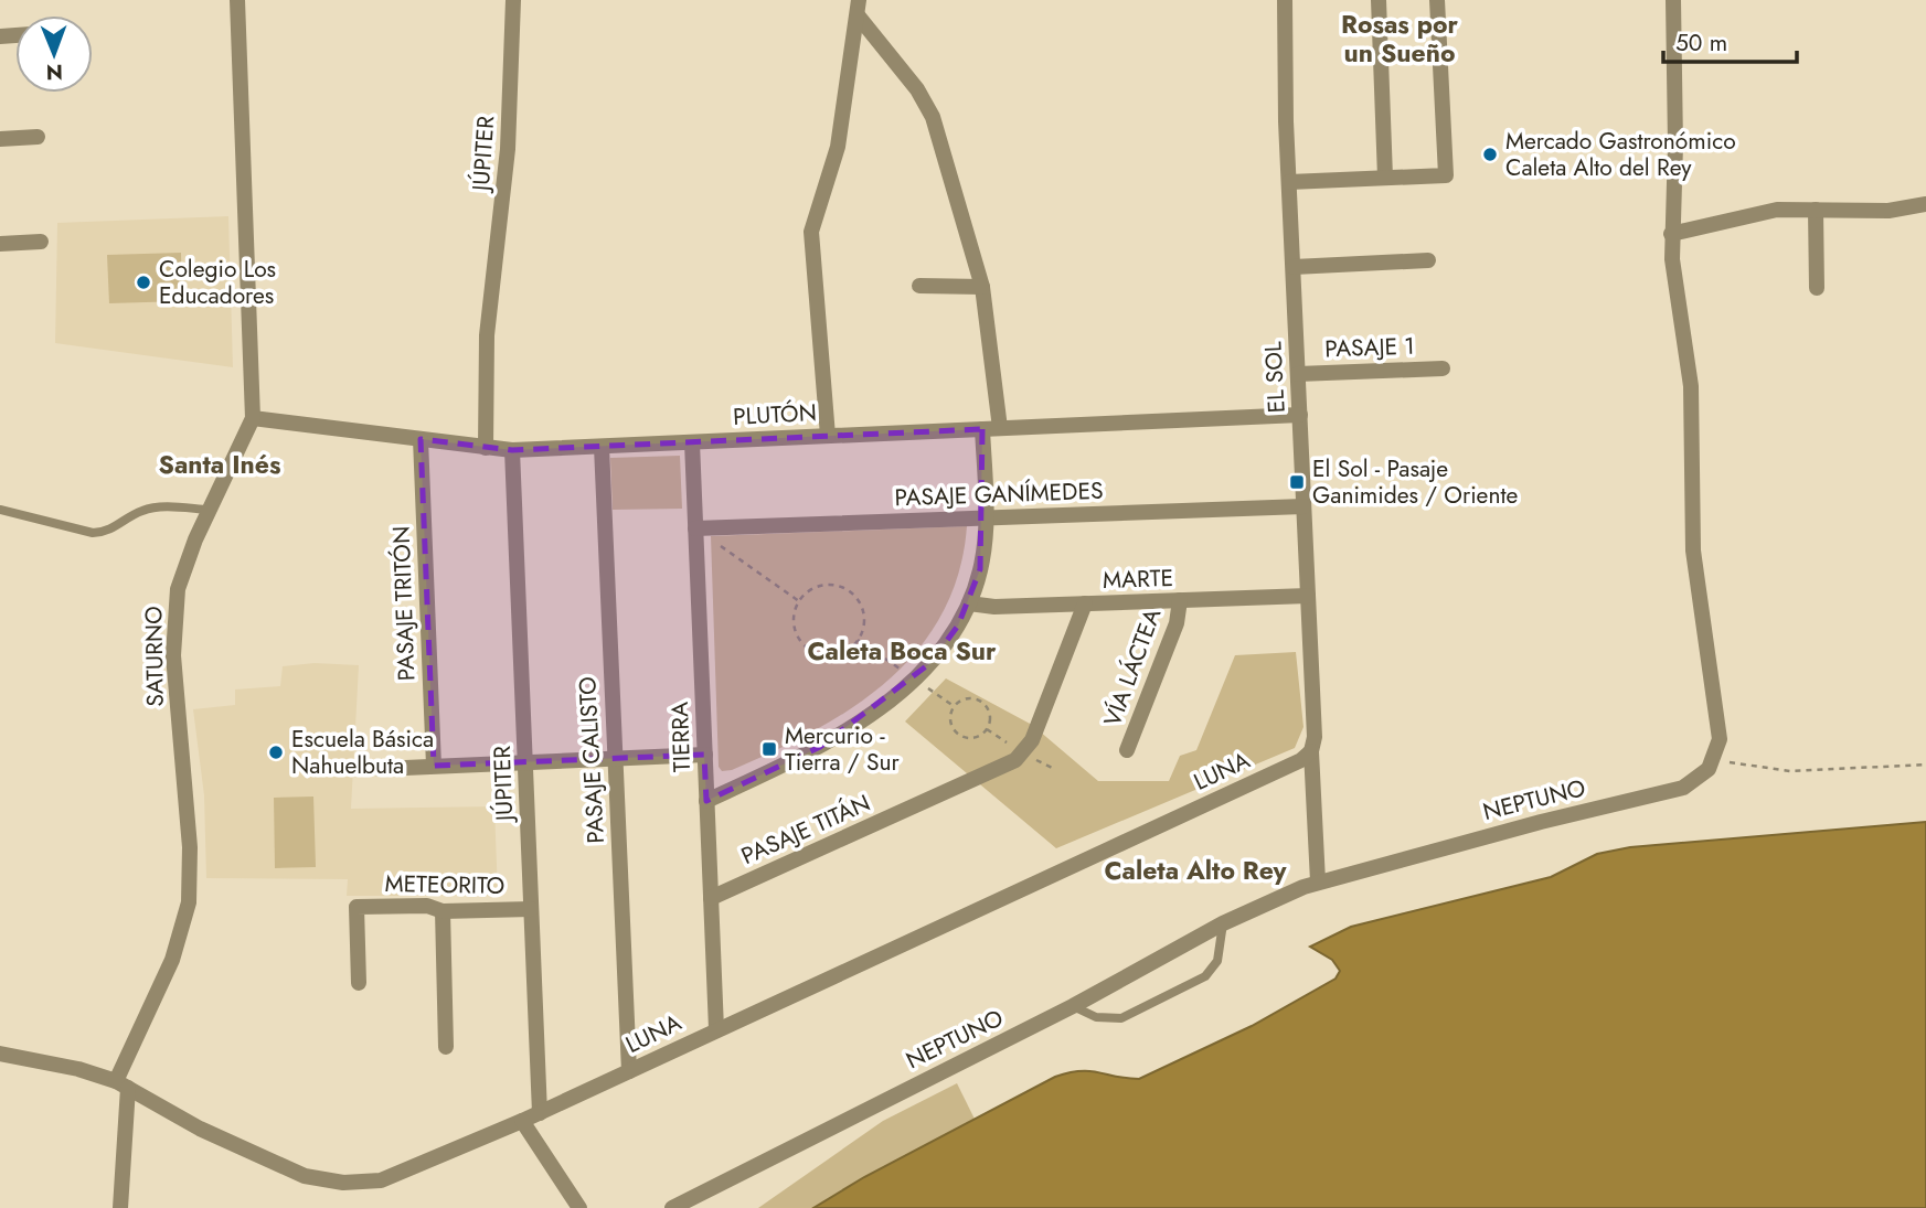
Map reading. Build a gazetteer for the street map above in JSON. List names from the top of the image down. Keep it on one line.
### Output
{"streets":{"street":["JÚPITER","PASAJE 1","EL SOL","PLUTÓN","PASAJE GANÍMEDES","MARTE","PASAJE TRITÓN","SATURNO","VÍA LÁCTEA","TIERRA","PASAJE CALISTO","LUNA","NEPTUNO","PASAJE TITÁN","METEORITO"]},"crossings":[["JÚPITER","PLUTÓN"],["JÚPITER","LUNA"],["JÚPITER","METEORITO"],["PASAJE 1","EL SOL"],["EL SOL","PLUTÓN"],["EL SOL","PASAJE GANÍMEDES"],["EL SOL","MARTE"],["EL SOL","LUNA"],["EL SOL","NEPTUNO"],["PLUTÓN","PASAJE TRITÓN"],["PLUTÓN","SATURNO"],["PLUTÓN","TIERRA"],["PLUTÓN","PASAJE CALISTO"],["PASAJE GANÍMEDES","TIERRA"],["MARTE","VÍA LÁCTEA"],["MARTE","PASAJE TITÁN"],["SATURNO","LUNA"],["TIERRA","LUNA"],["TIERRA","PASAJE TITÁN"],["PASAJE CALISTO","LUNA"]],"districts":["Rosas por un Sueño","Santa Inés","Caleta Boca Sur","Caleta Alto Rey"],"places":{"other":["Mercado Gastronómico Caleta Alto del Rey","Colegio Los Educadores","Escuela Básica Nahuelbuta"],"transit":["El Sol - Pasaje Ganimides / Oriente","Mercurio - Tierra / Sur"]},"scale_bar":"50 m","north":"bottom"}
